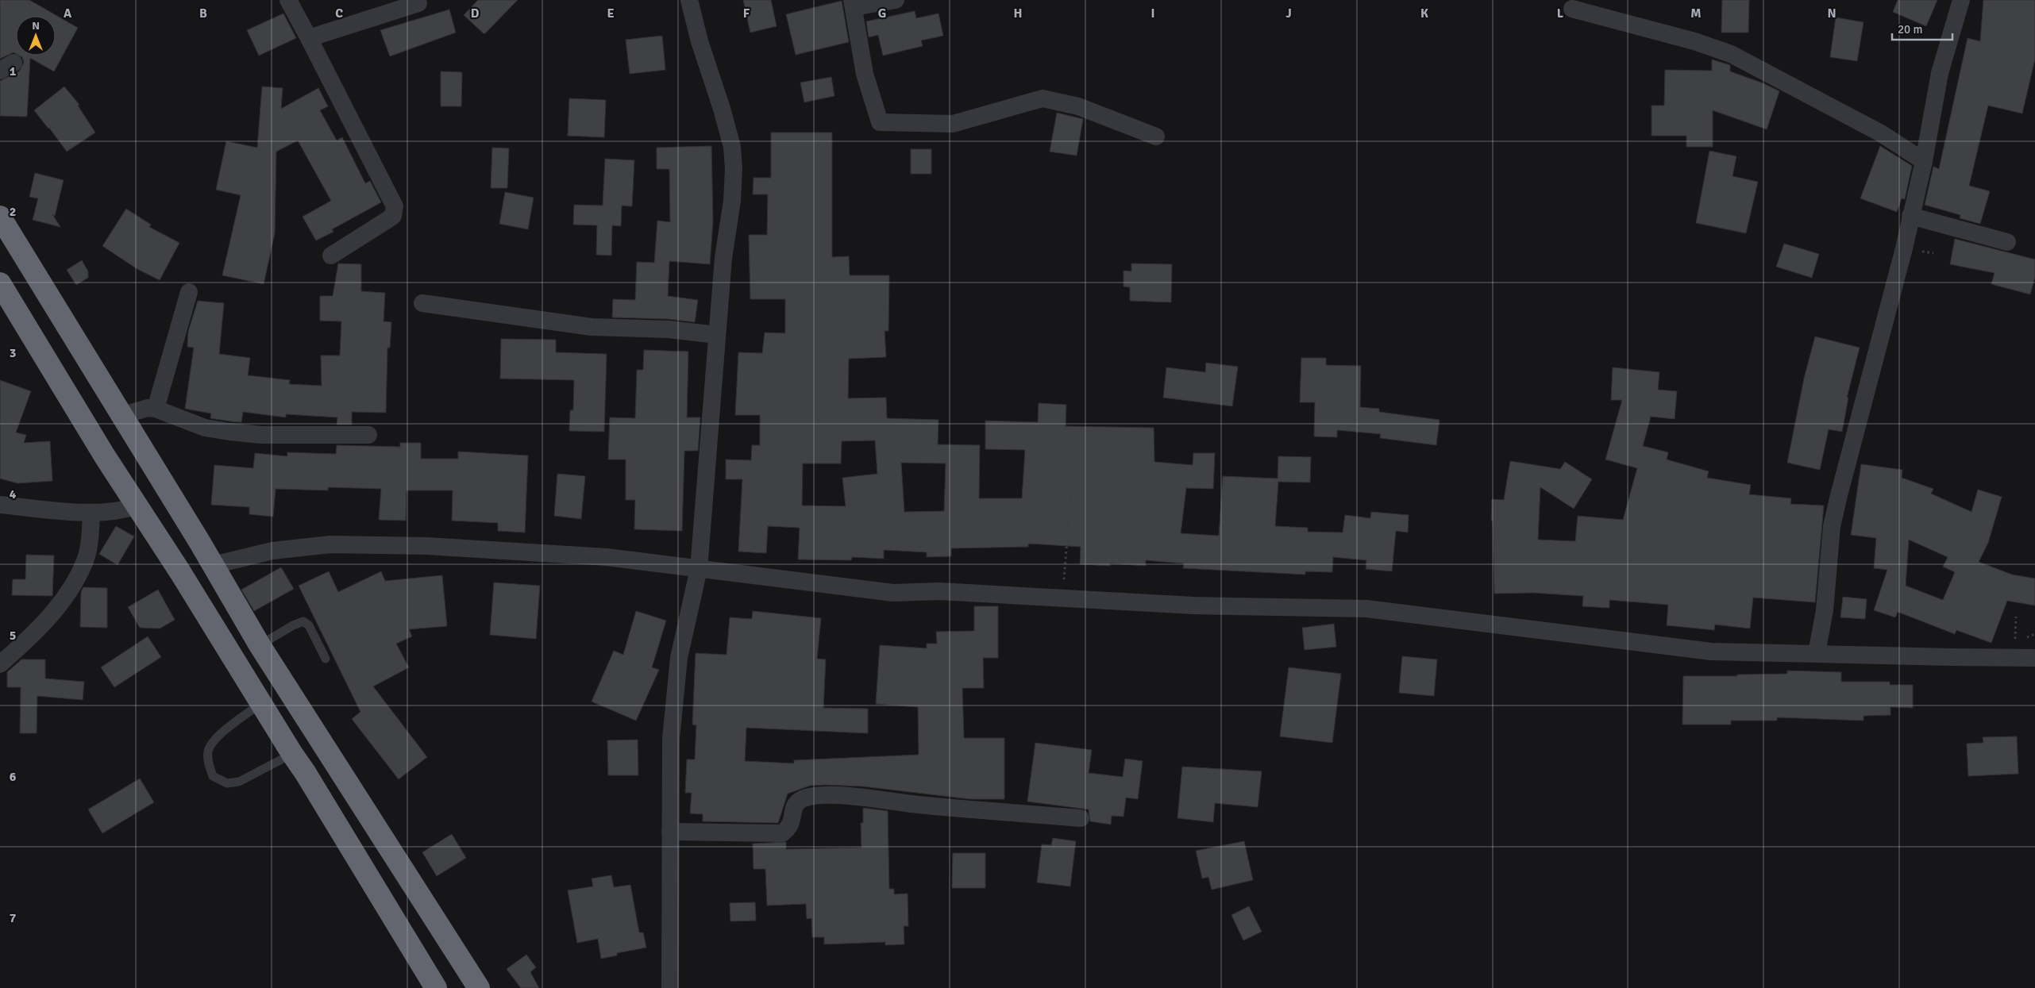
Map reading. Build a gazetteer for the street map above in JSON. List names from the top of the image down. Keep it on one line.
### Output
{"scale_bar":"20 m","north":"top","grid":{"columns":["A","B","C","D","E","F","G","H","I","J","K","L","M","N"],"rows":["1","2","3","4","5","6","7"]}}
